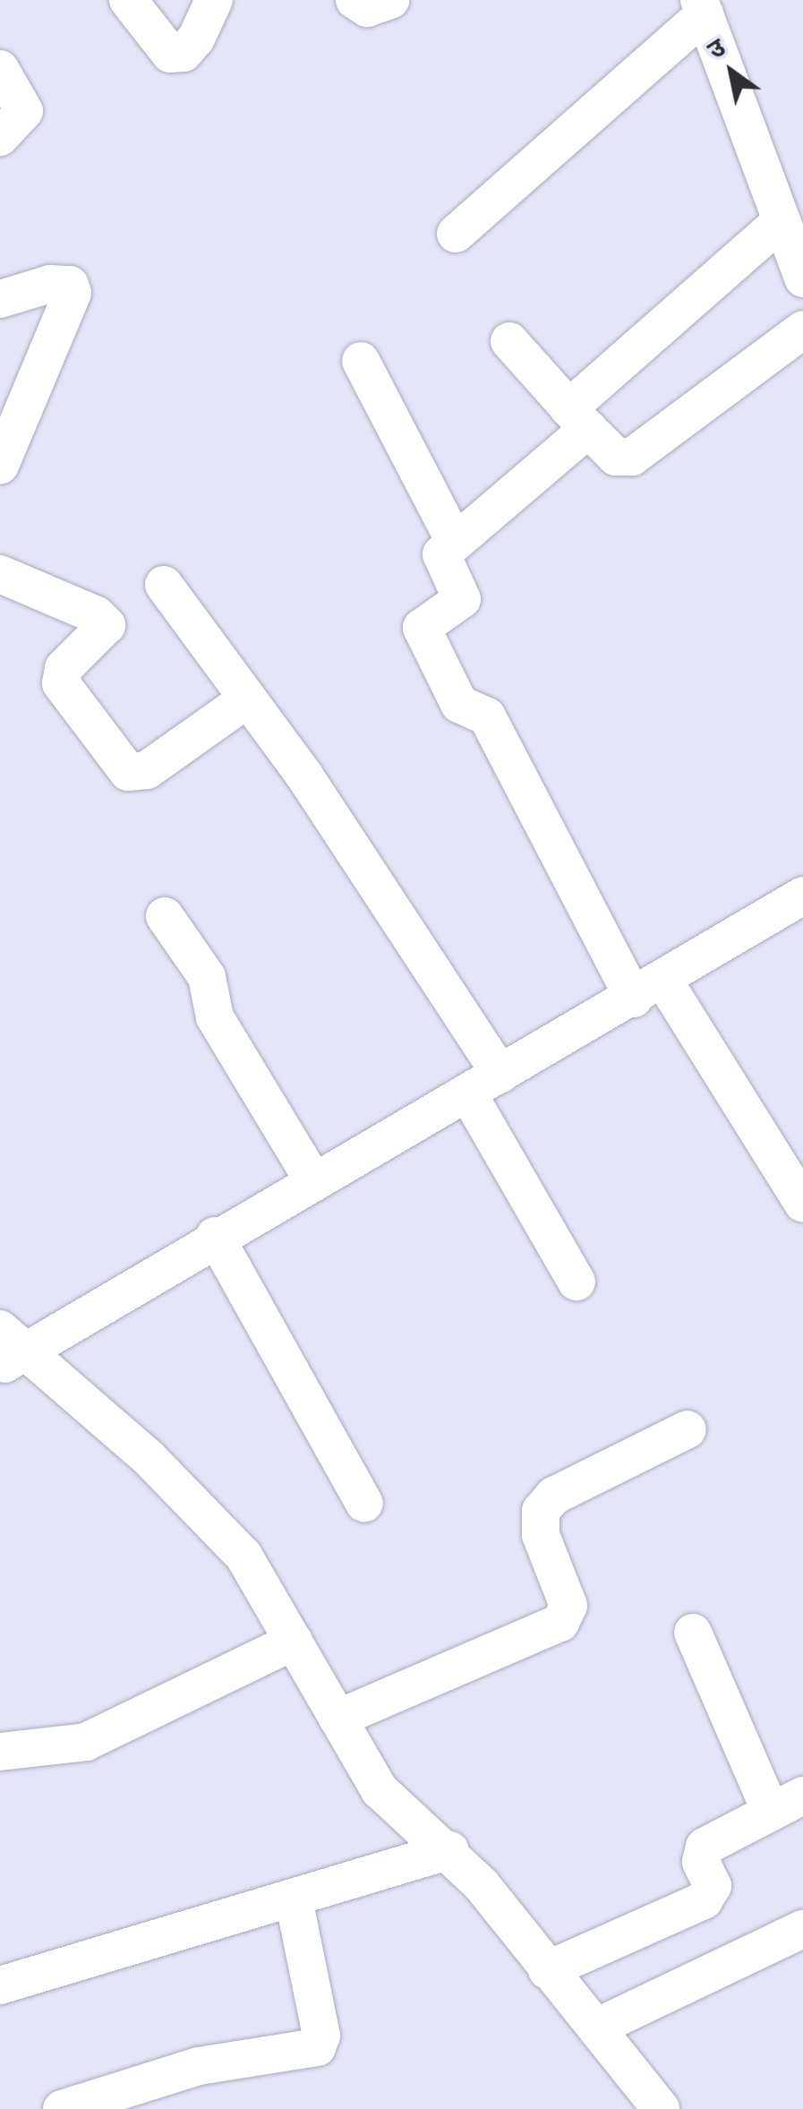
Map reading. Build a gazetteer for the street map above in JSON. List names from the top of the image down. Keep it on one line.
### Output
{"north":"top left"}
